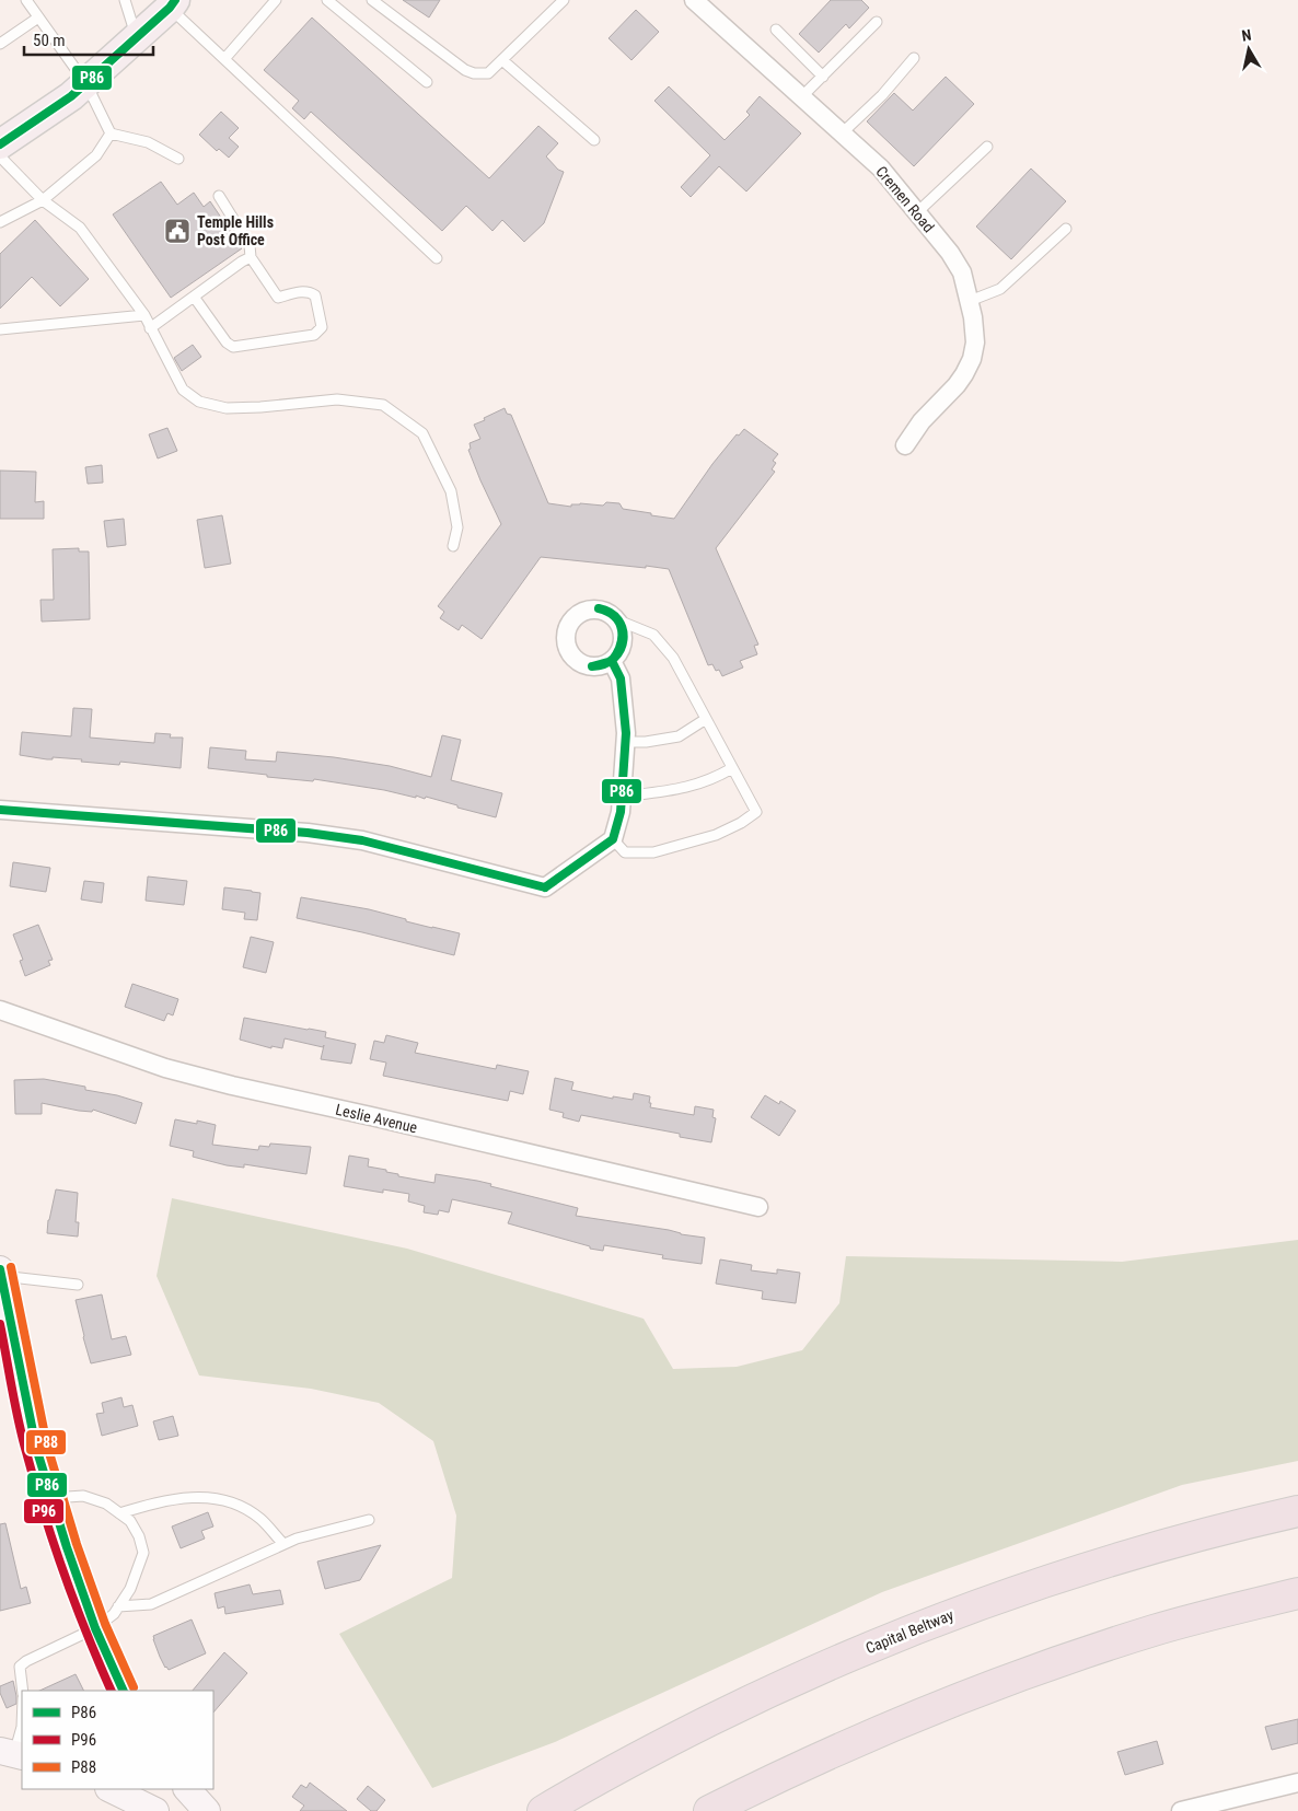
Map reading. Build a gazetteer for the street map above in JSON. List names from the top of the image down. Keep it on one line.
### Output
{"streets":{"highway":["Capital Beltway"],"street":["Cremen Road","Leslie Avenue"]},"places":{"public building":["Temple Hills Post Office"]},"lines":["transit line P86","transit line P88","transit line P96"],"legend":["P86","P96","P88"],"scale_bar":"50 m","north":"top"}
